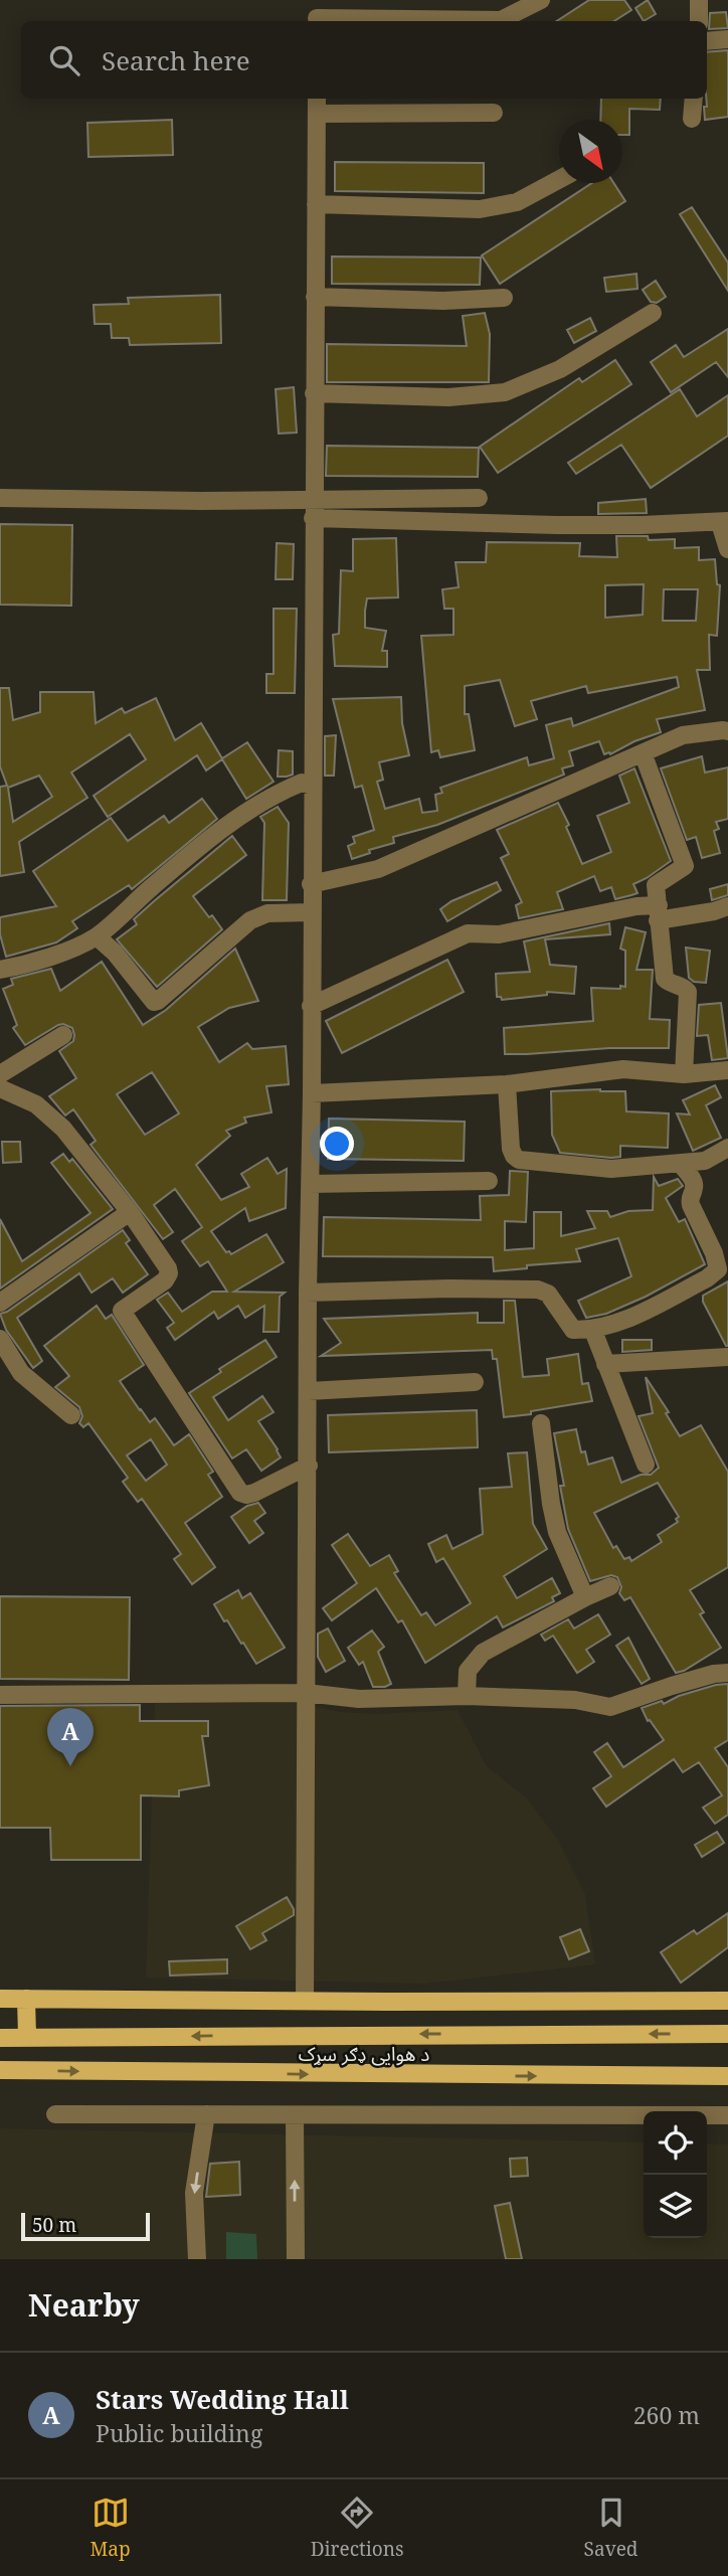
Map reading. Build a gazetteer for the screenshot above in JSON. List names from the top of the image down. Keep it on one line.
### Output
{"streets":{"main road":["د هوایی ډګر سړک"]},"scale_bar":"50 m","north":"bottom right","page":{"search":"Search here","pins":"A","scale":"50 m","heading":"Nearby","list":[{"mark":"A","name":"Stars Wedding Hall","note":"Public building","value":"260 m"}],"nav":["Map","Directions","Saved"]}}
